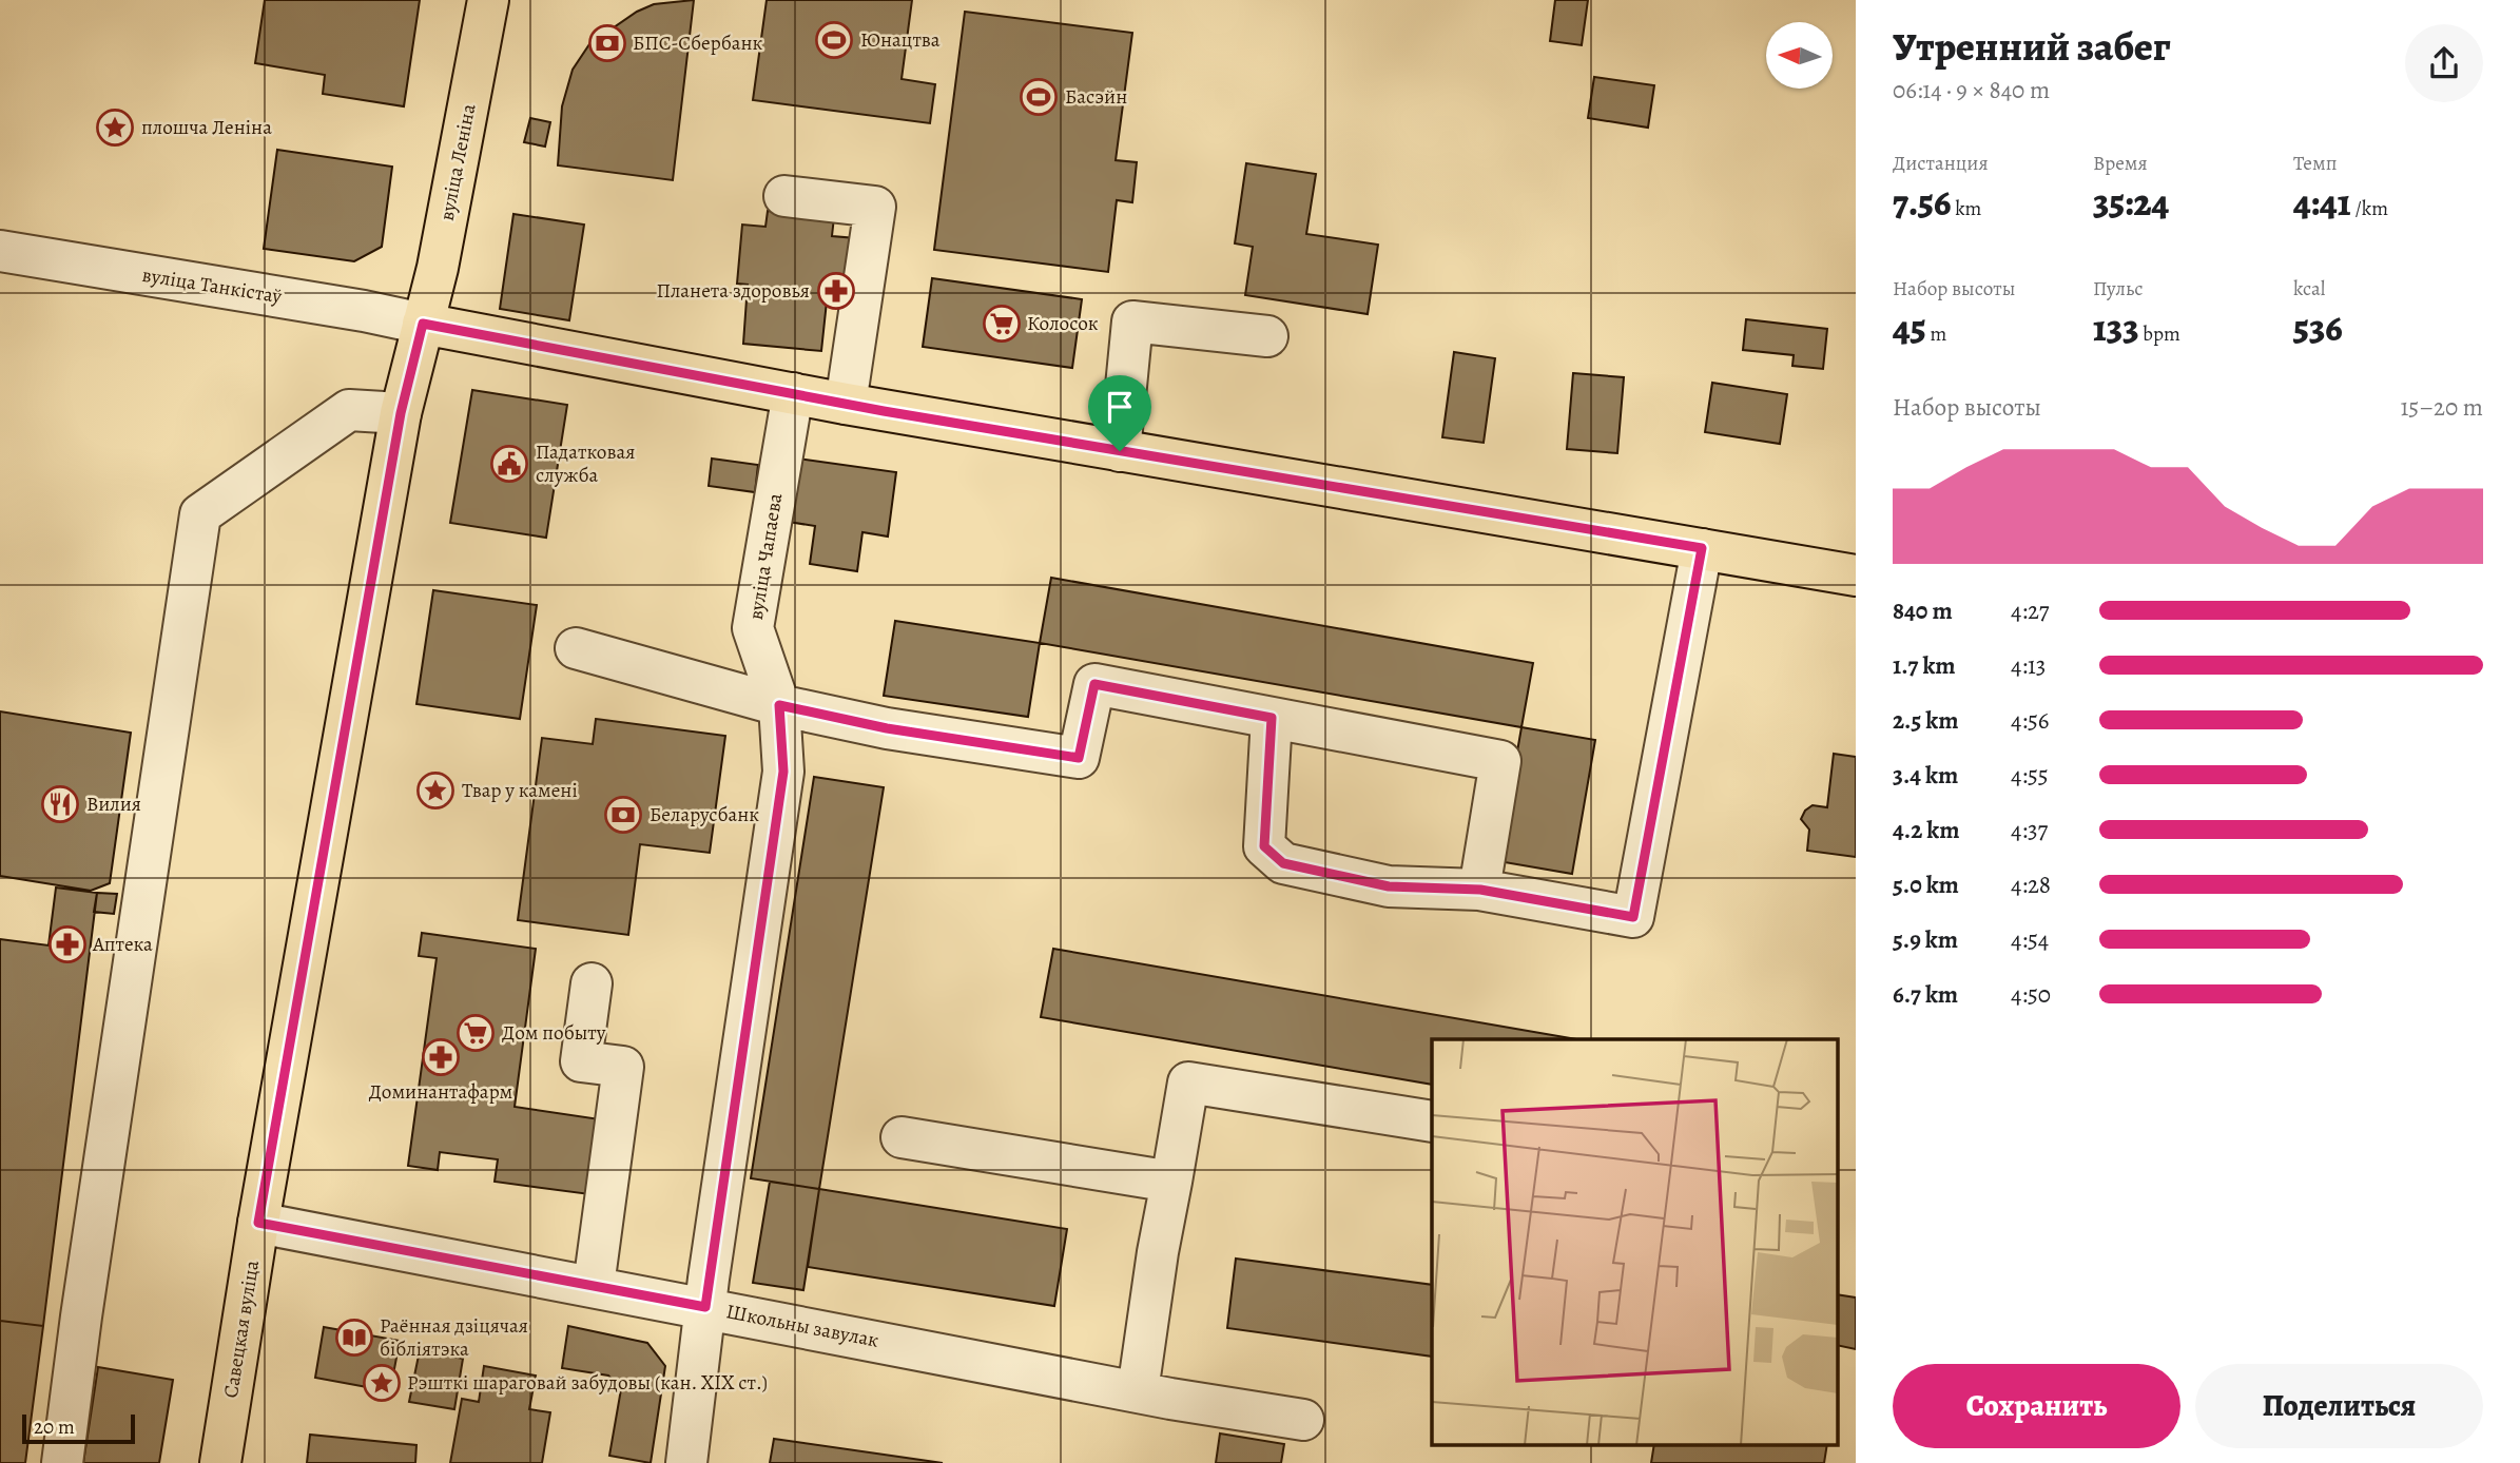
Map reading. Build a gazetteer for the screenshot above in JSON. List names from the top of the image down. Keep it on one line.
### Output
{"streets":{"main road":["вуліца Леніна","Савецкая вуліца"],"street":["вуліца Танкістаў","вуліца Чапаева","Школьны завулак"]},"crossings":[["вуліца Леніна","вуліца Танкістаў"],["вуліца Леніна","Савецкая вуліца"],["вуліца Танкістаў","Савецкая вуліца"],["вуліца Чапаева","Школьны завулак"],["Школьны завулак","Савецкая вуліца"]],"places":{"sports":["Юнацтва","Басэйн"],"bank":["БПС-Сбербанк","Беларусбанк"],"place":["плошча Леніна","Твар у камені","Рэшткі шараговай забудовы (кан. XIX ст.)"],"pharmacy":["Планета здоровья","Аптека","Доминантафарм"],"supermarket":["Колосок","Дом побыту"],"public building":["Падатковая служба"],"restaurant":["Вилия"],"library":["Раённая дзіцячая бібліятэка"]},"scale_bar":"20 m","north":"left","page":{"heading":["Утренний забег","06:14 · 9 × 840 m"],"stats":[["Дистанция","7.56 km"],["Время","35:24"],["Темп","4:41 /km"],["Набор высоты","45 m"],["Пульс","133 bpm"],["kcal","536"]],"chart":["Набор высоты","15–20 m"],"list":[{"name":"840 m","note":"4:27"},{"name":"1.7 km","note":"4:13"},{"name":"2.5 km","note":"4:56"},{"name":"3.4 km","note":"4:55"},{"name":"4.2 km","note":"4:37"},{"name":"5.0 km","note":"4:28"},{"name":"5.9 km","note":"4:54"},{"name":"6.7 km","note":"4:50"}],"buttons":["Сохранить","Поделиться"],"scale":"20 m"}}
